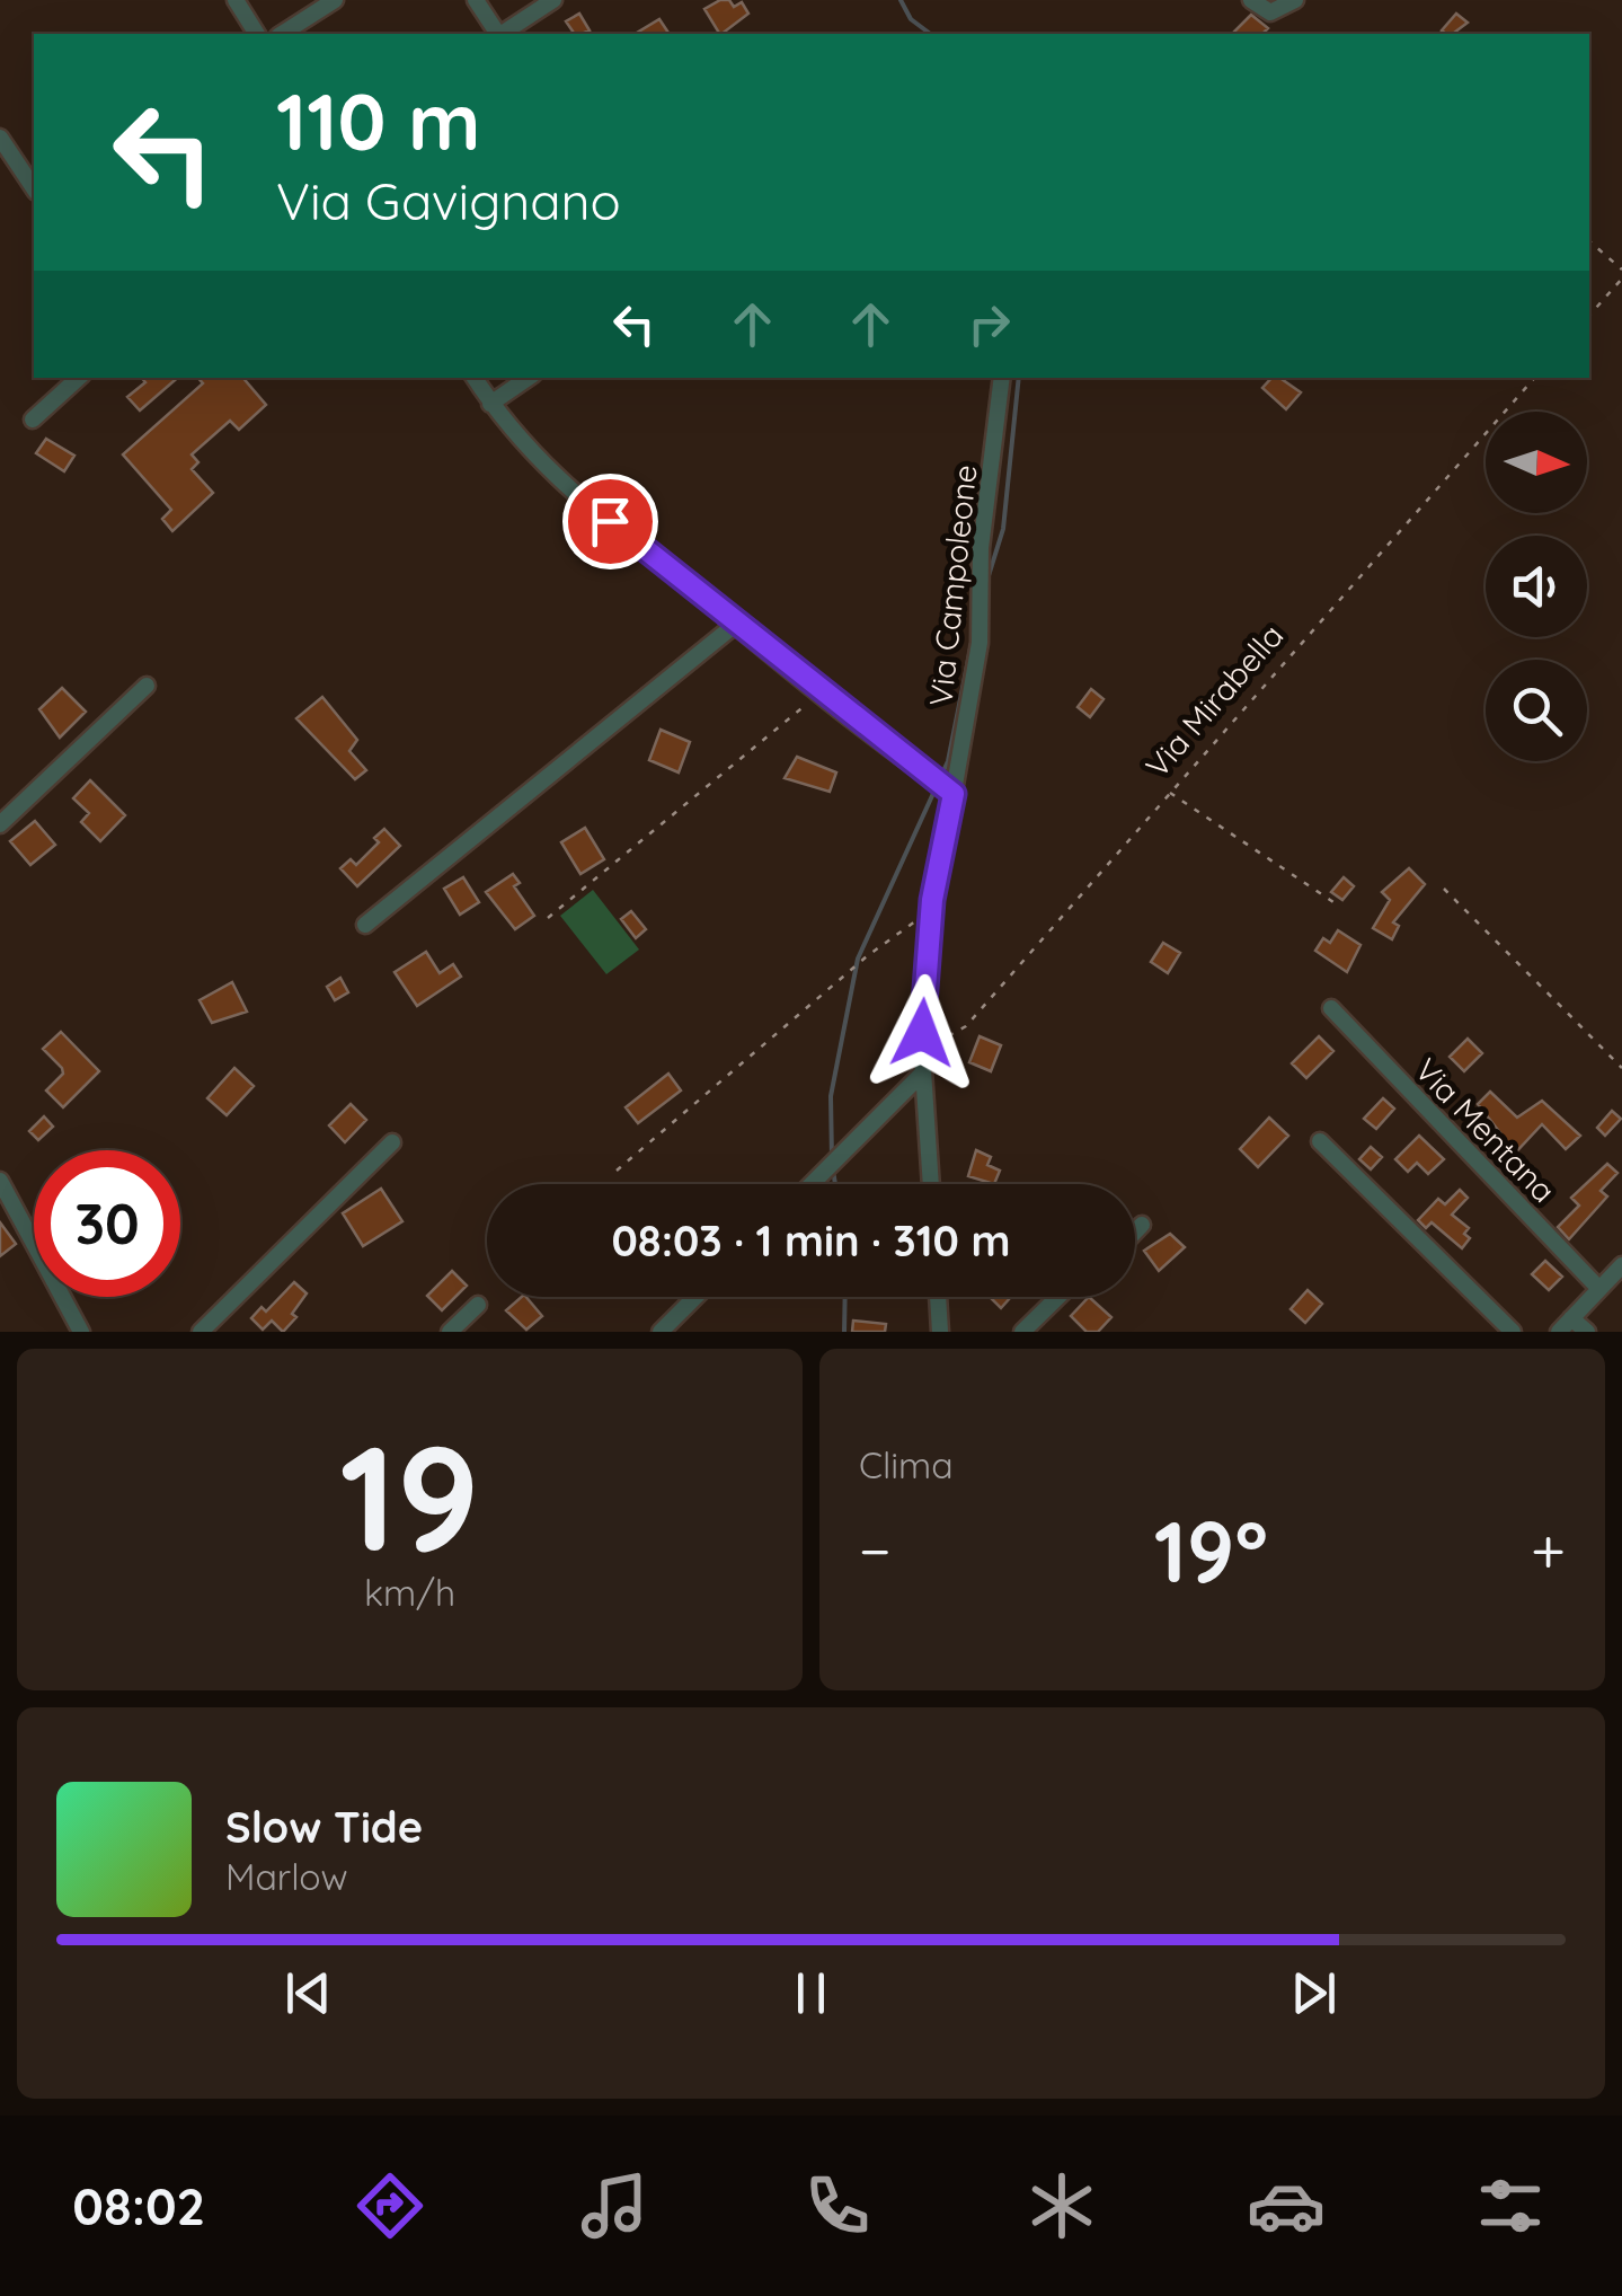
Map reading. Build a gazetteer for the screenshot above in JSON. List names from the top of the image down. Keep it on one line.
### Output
{"streets":{"street":["Via Campoleone","Via Mentana"],"path":["Via Mirabella"]},"crossings":[["Via Campoleone","Via Mirabella"]],"north":"right","page":{"turn":["110 m","Via Gavignano"],"limit":"30","trip":"08:03 · 1 min · 310 m","tile":[["19","km/h"],"Clima"],"heat":["−","19°","+"],"song":["Slow Tide","Marlow"],"tabs":"08:02"}}
